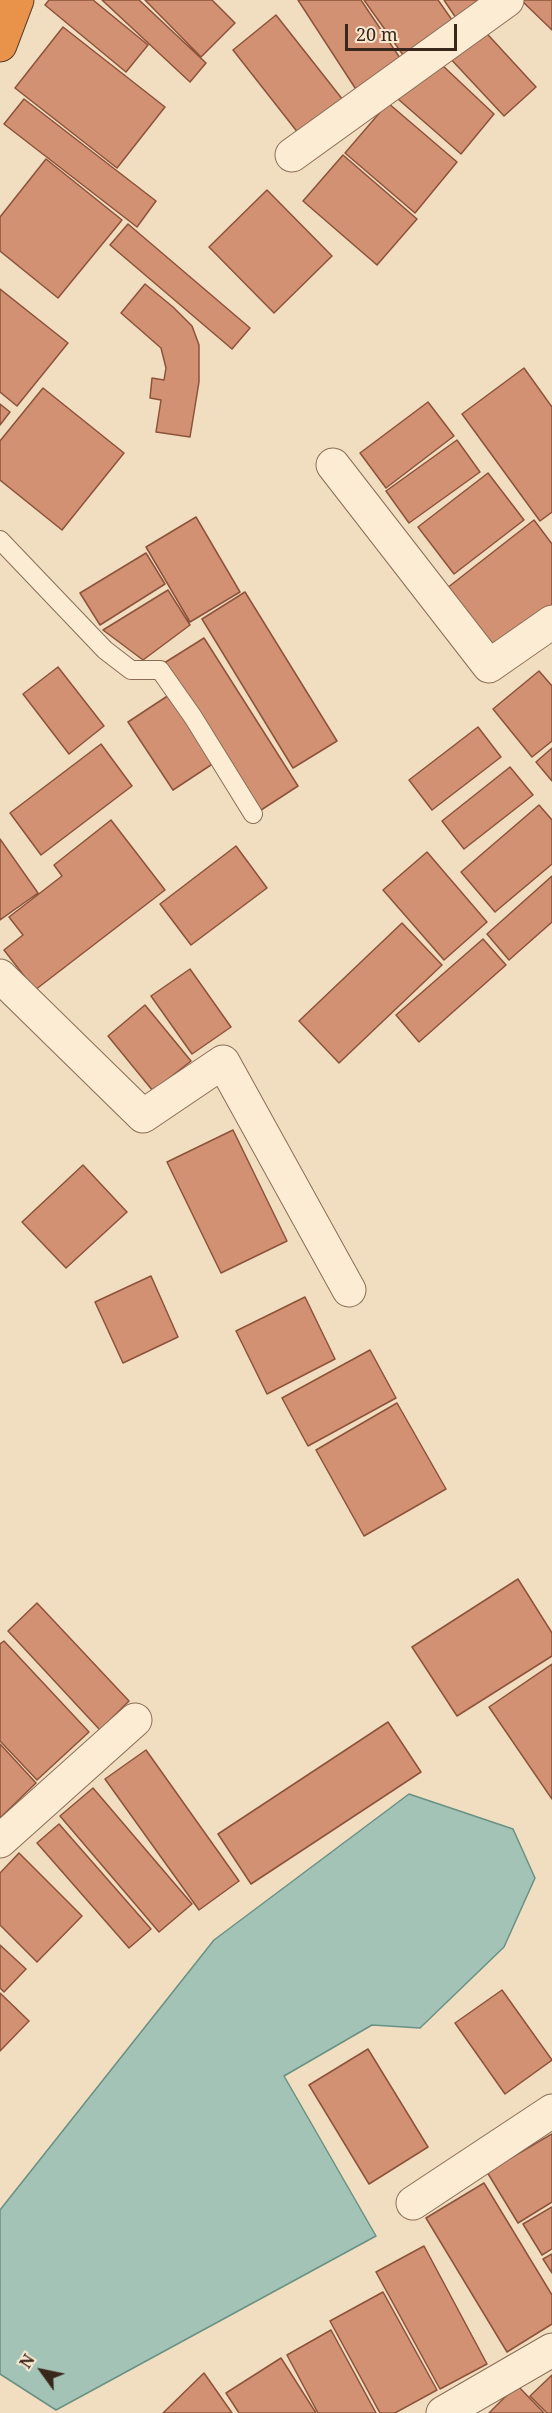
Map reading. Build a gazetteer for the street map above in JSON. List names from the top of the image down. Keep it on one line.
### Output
{"scale_bar":"20 m","north":"top left"}
